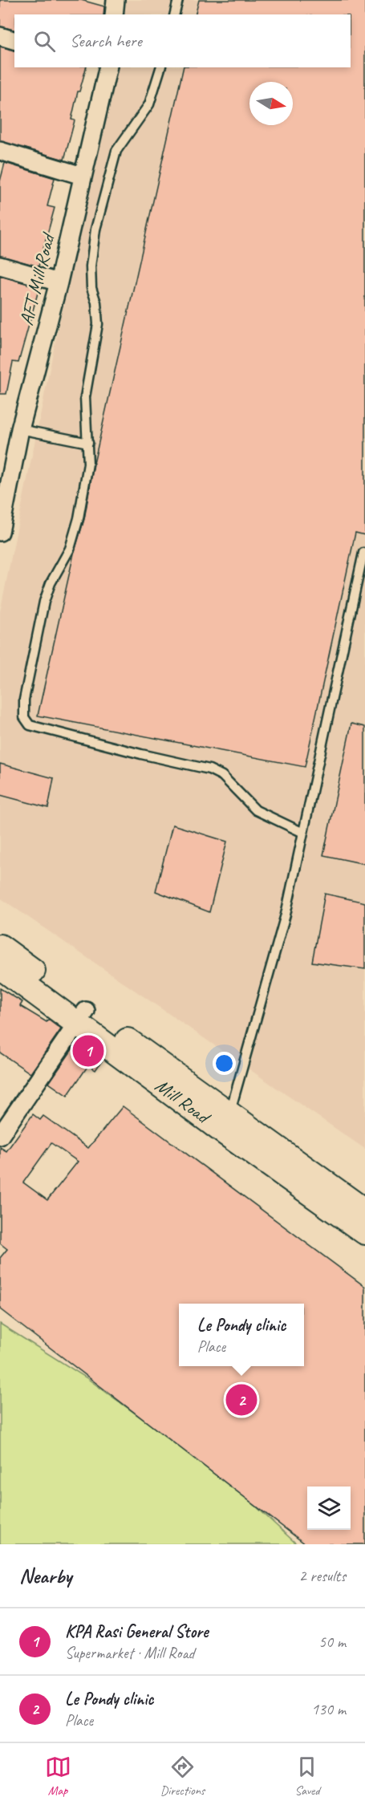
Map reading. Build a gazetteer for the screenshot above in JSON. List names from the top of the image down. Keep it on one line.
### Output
{"streets":{"main road":["Mill Road"],"street":["AFT Mill Road"]},"north":"right","page":{"search":"Search here","pins":["1","2"],"popup":["Le Pondy clinic","Place"],"heading":["Nearby","2 results"],"list":[{"mark":"1","name":"KPA Rasi General Store","note":"Supermarket · Mill Road","value":"50 m"},{"mark":"2","name":"Le Pondy clinic","note":"Place","value":"130 m"}],"nav":["Map","Directions","Saved"]}}
